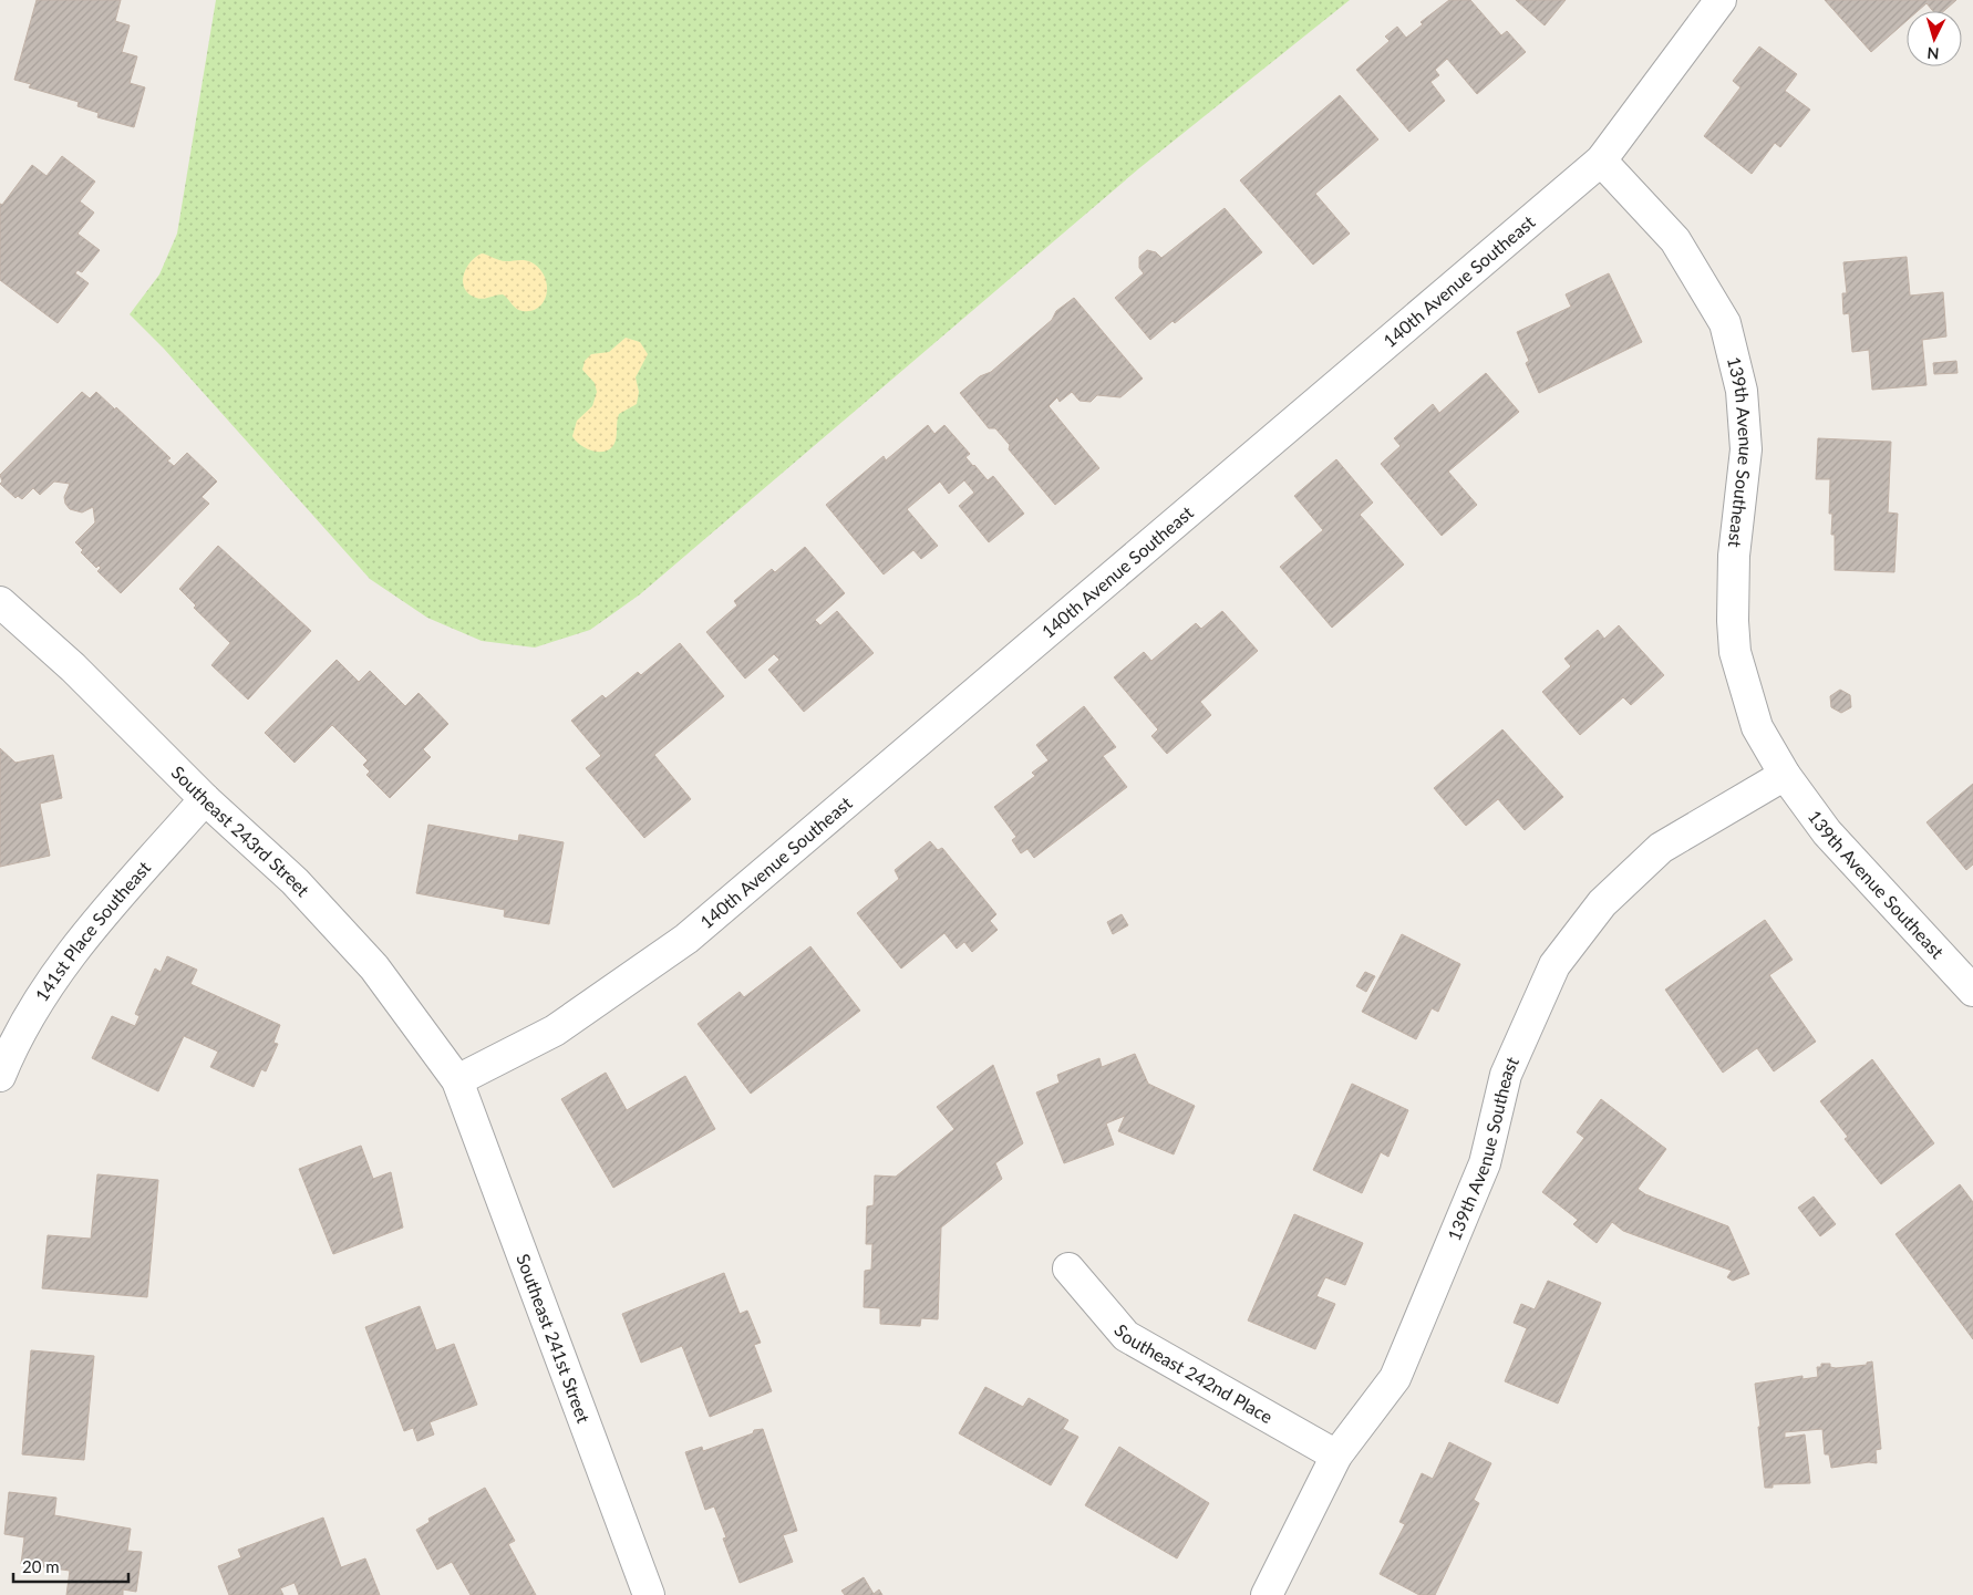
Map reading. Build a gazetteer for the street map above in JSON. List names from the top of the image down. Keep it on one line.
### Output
{"streets":{"street":["140th Avenue Southeast","139th Avenue Southeast","Southeast 243rd Street","141st Place Southeast","Southeast 241st Street","Southeast 242nd Place"]},"crossings":[["140th Avenue Southeast","139th Avenue Southeast"],["140th Avenue Southeast","Southeast 243rd Street"],["140th Avenue Southeast","Southeast 241st Street"],["139th Avenue Southeast","Southeast 242nd Place"],["Southeast 243rd Street","141st Place Southeast"],["Southeast 243rd Street","Southeast 241st Street"]],"scale_bar":"20 m","north":"bottom"}
